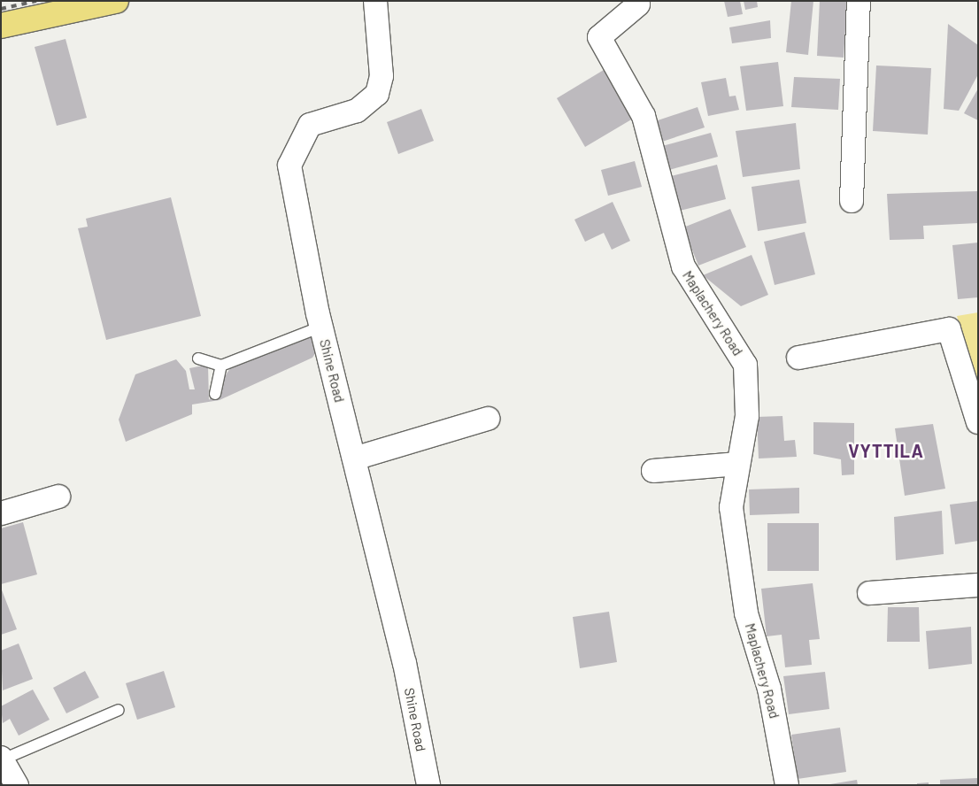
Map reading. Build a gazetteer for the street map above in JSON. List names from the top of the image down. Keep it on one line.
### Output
{"streets":{"street":["Maplachery Road","Shine Road"]},"districts":["VYTTILA"]}
